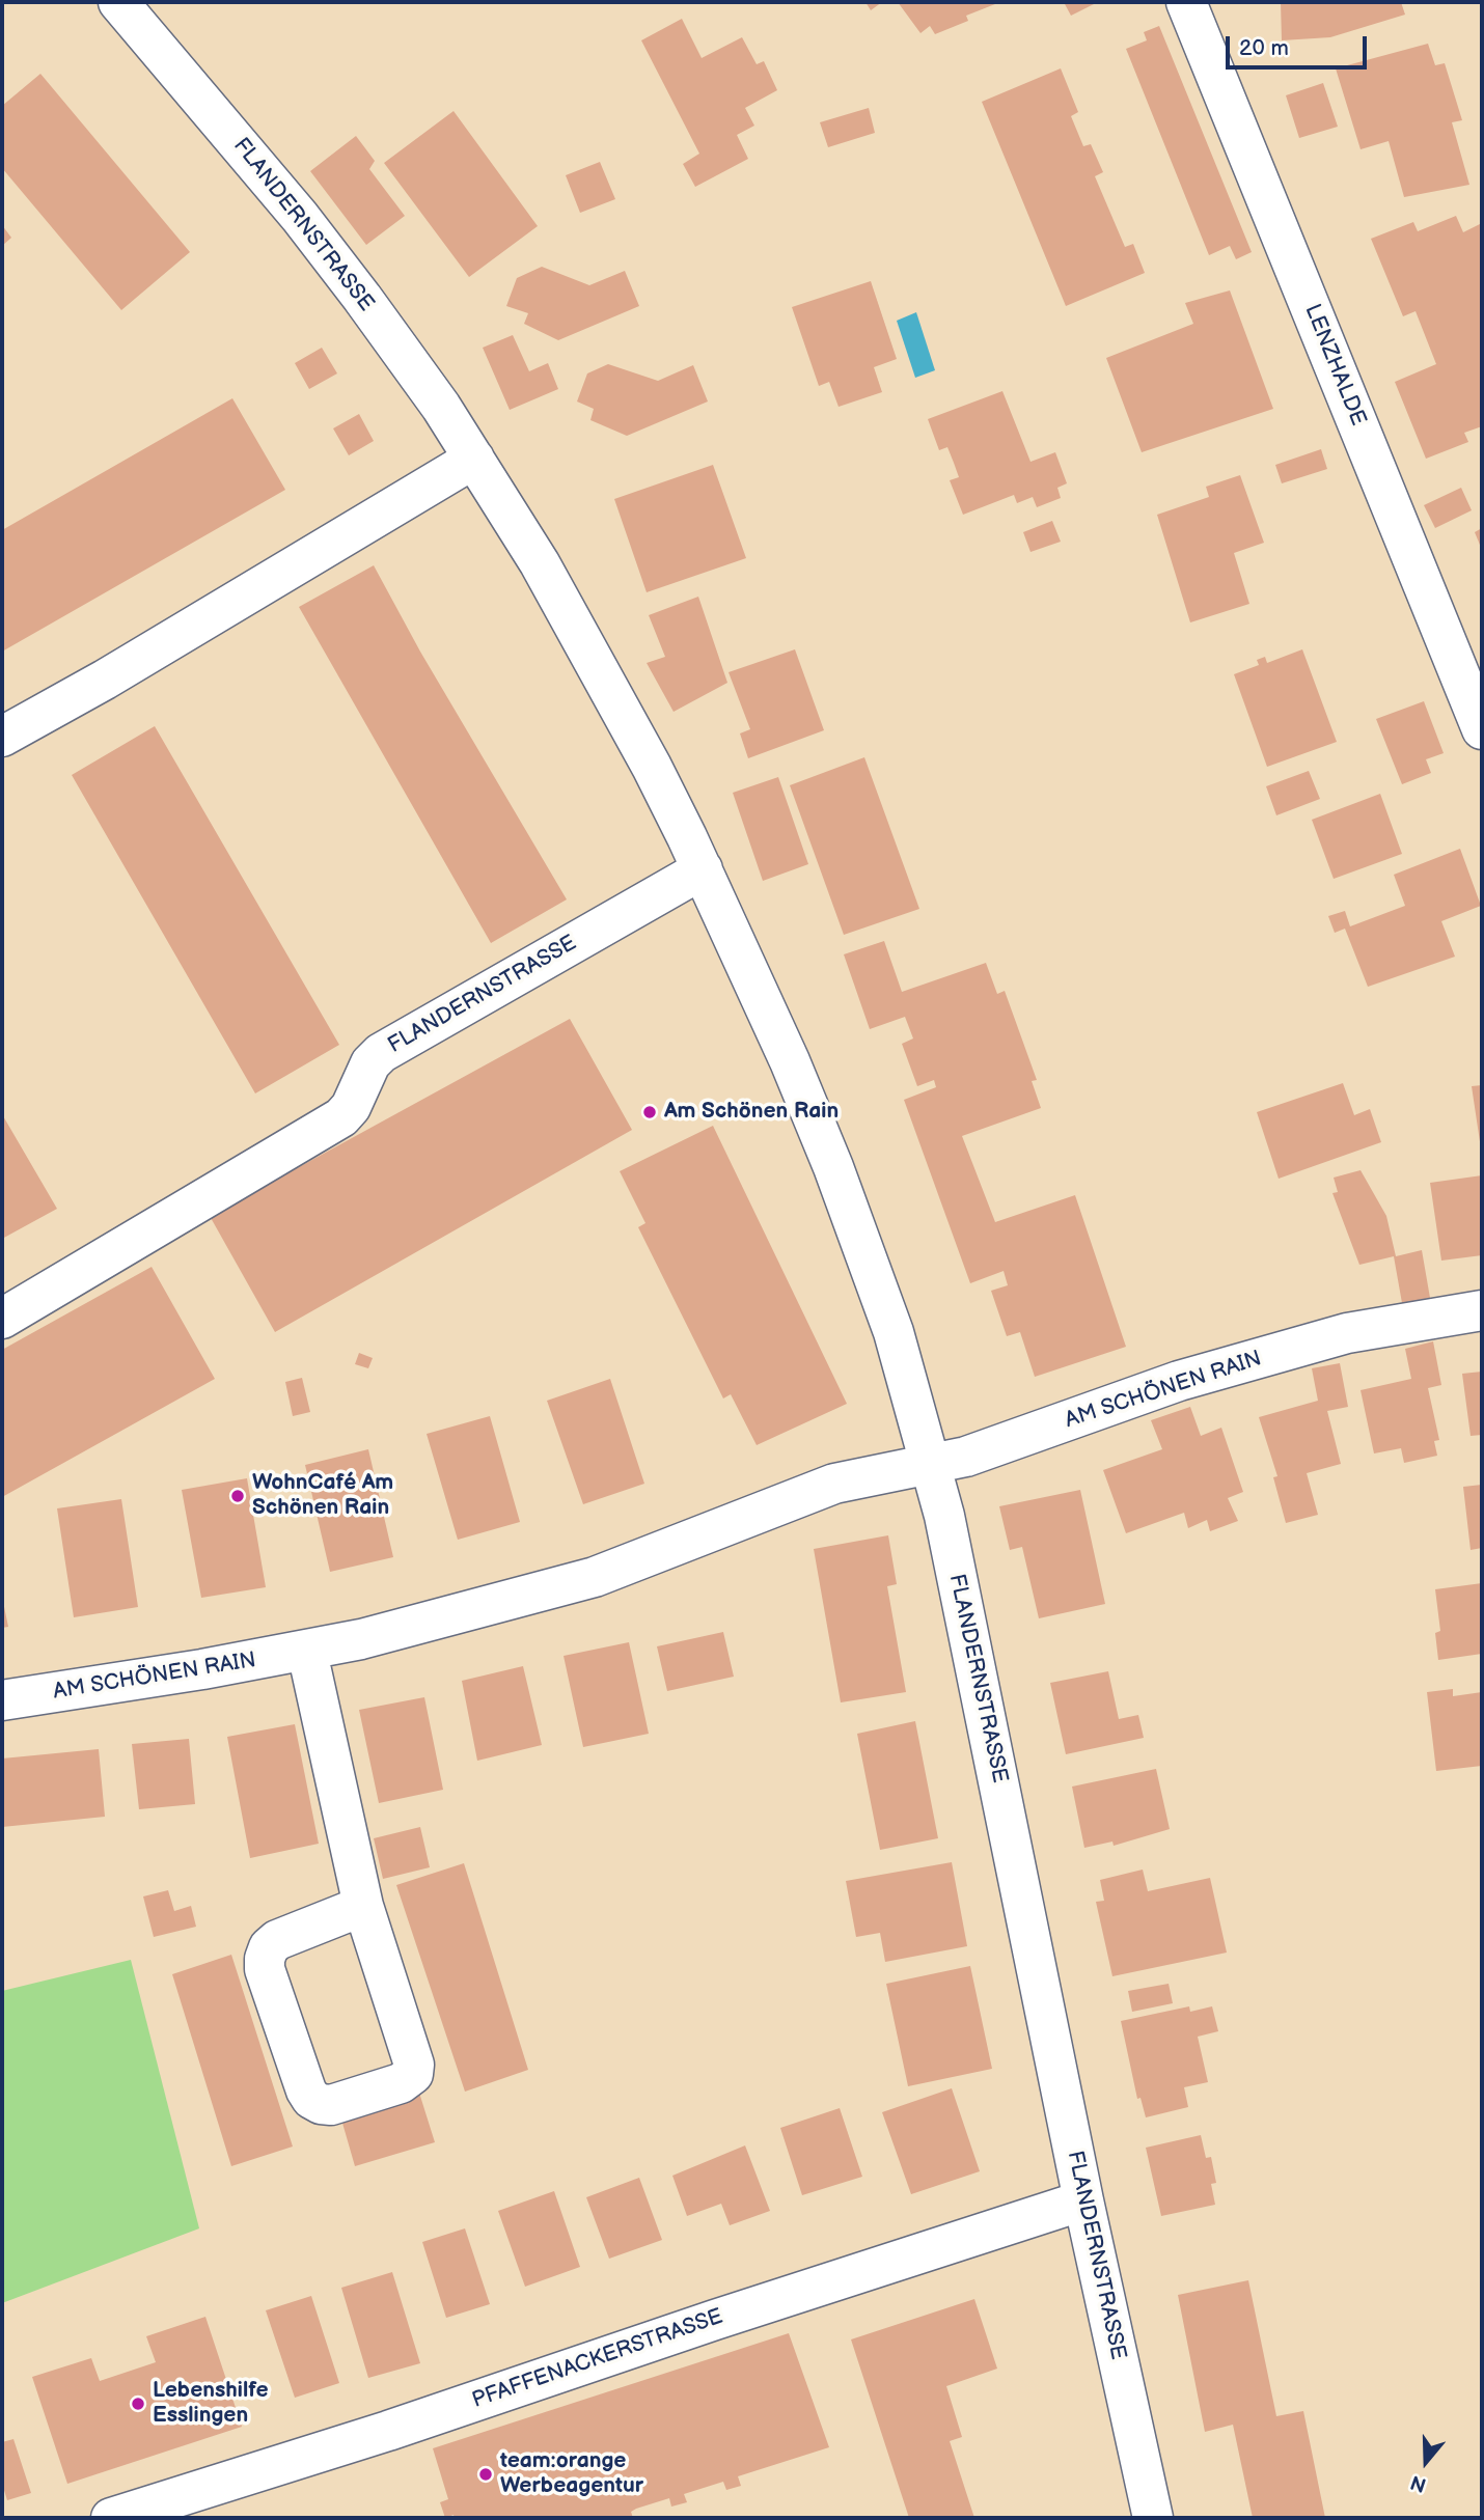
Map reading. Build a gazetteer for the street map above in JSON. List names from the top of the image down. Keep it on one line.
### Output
{"streets":{"street":["FLANDERNSTRASSE","LENZHALDE","AM SCHÖNEN RAIN","PFAFFENACKERSTRASSE"]},"crossings":[["FLANDERNSTRASSE","AM SCHÖNEN RAIN"],["FLANDERNSTRASSE","PFAFFENACKERSTRASSE"]],"places":["Am Schönen Rain","WohnCafé Am Schönen Rain","Lebenshilfe Esslingen","team:orange Werbeagentur"],"scale_bar":"20 m","north":"bottom"}
